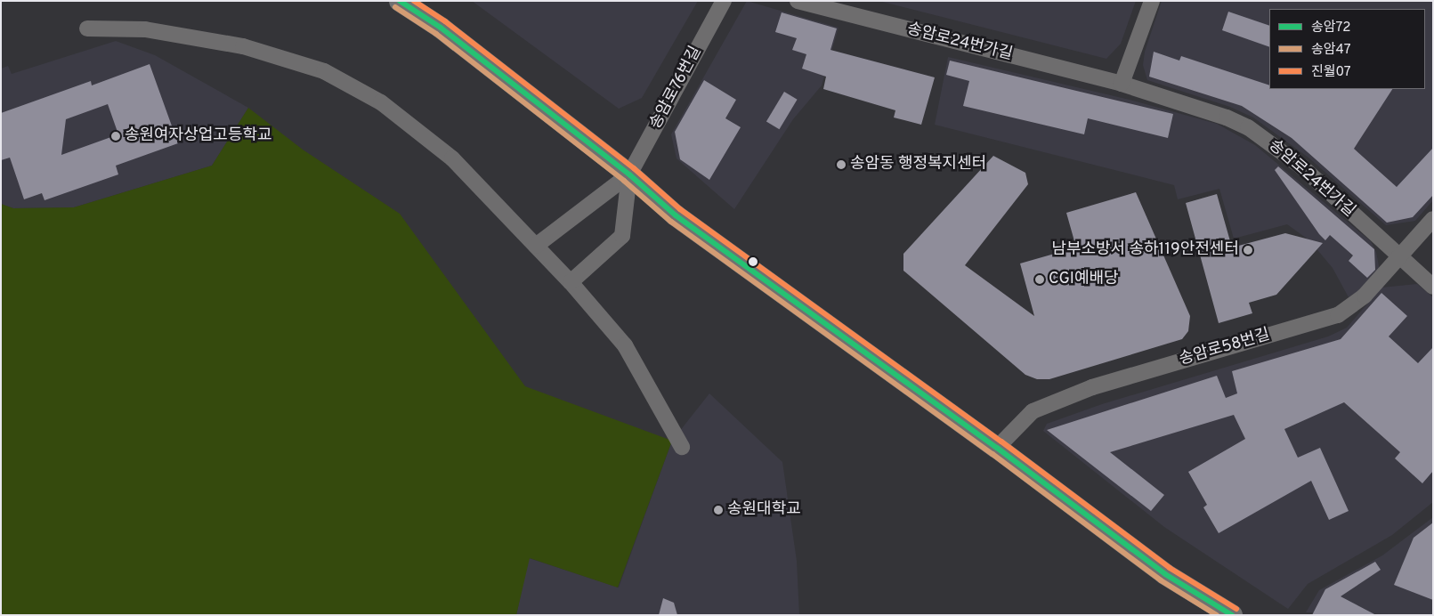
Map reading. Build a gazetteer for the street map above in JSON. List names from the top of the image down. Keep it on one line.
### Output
{"streets":{"street":["송암로24번가길","송암로76번길","송암로58번길"]},"crossings":[["송암로24번가길","송암로58번길"]],"places":["송원여자상업고등학교","송암동 행정복지센터","남부소방서 송하119안전센터","CGI예배당","송원대학교"],"lines":["transit line 송암72","transit line 진월07","transit line 송암47"],"legend":["송암72","송암47","진월07"]}
